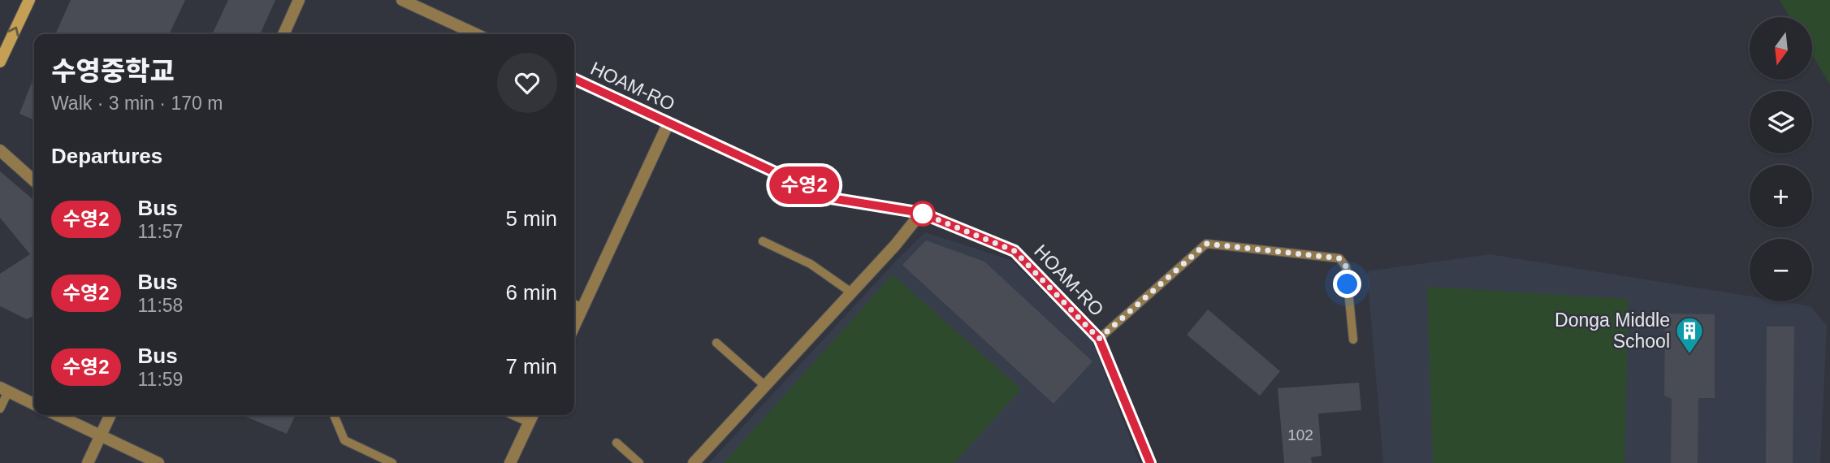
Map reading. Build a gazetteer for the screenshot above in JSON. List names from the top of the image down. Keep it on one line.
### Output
{"streets":{"street":["HOAM-RO"]},"places":{"building":["Donga Middle School"]},"lines":["bus line 수영2"],"house_numbers":["102"],"north":"bottom","page":{"on_map":"수영2","map_buttons":["+","−"],"heading":[["수영중학교","Walk · 3 min · 170 m"],"Departures"],"list":[{"mark":"수영2","name":"Bus","note":"11:57","value":"5 min"},{"mark":"수영2","name":"Bus","note":"11:58","value":"6 min"},{"mark":"수영2","name":"Bus","note":"11:59","value":"7 min"}]}}
